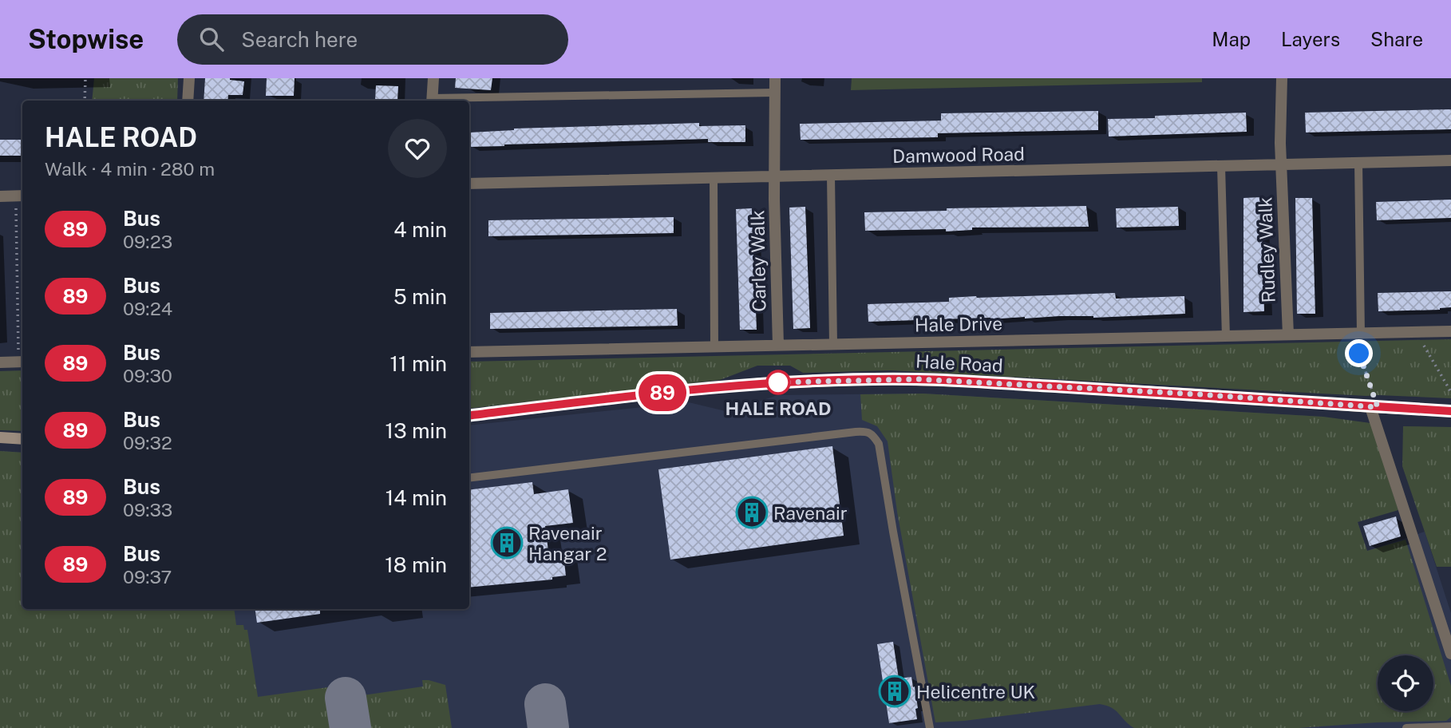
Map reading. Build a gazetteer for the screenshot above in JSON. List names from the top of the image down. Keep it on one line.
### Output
{"streets":{"street":["Damwood Road","Rudley Walk","Carley Walk","Hale Drive","Hale Road"]},"crossings":[["Damwood Road","Rudley Walk"],["Damwood Road","Carley Walk"],["Rudley Walk","Hale Drive"],["Carley Walk","Hale Drive"]],"places":{"other":["HALE ROAD"],"building":["Ravenair","Ravenair Hangar 2","Helicentre UK"]},"lines":["bus line 89"],"page":{"header":"Stopwise","search":"Search here","nav":["Map","Layers","Share"],"on_map":"89","heading":["HALE ROAD","Walk · 4 min · 280 m"],"list":[{"mark":"89","name":"Bus","note":"09:23","value":"4 min"},{"mark":"89","name":"Bus","note":"09:24","value":"5 min"},{"mark":"89","name":"Bus","note":"09:30","value":"11 min"},{"mark":"89","name":"Bus","note":"09:32","value":"13 min"},{"mark":"89","name":"Bus","note":"09:33","value":"14 min"},{"mark":"89","name":"Bus","note":"09:37","value":"18 min"}]}}
